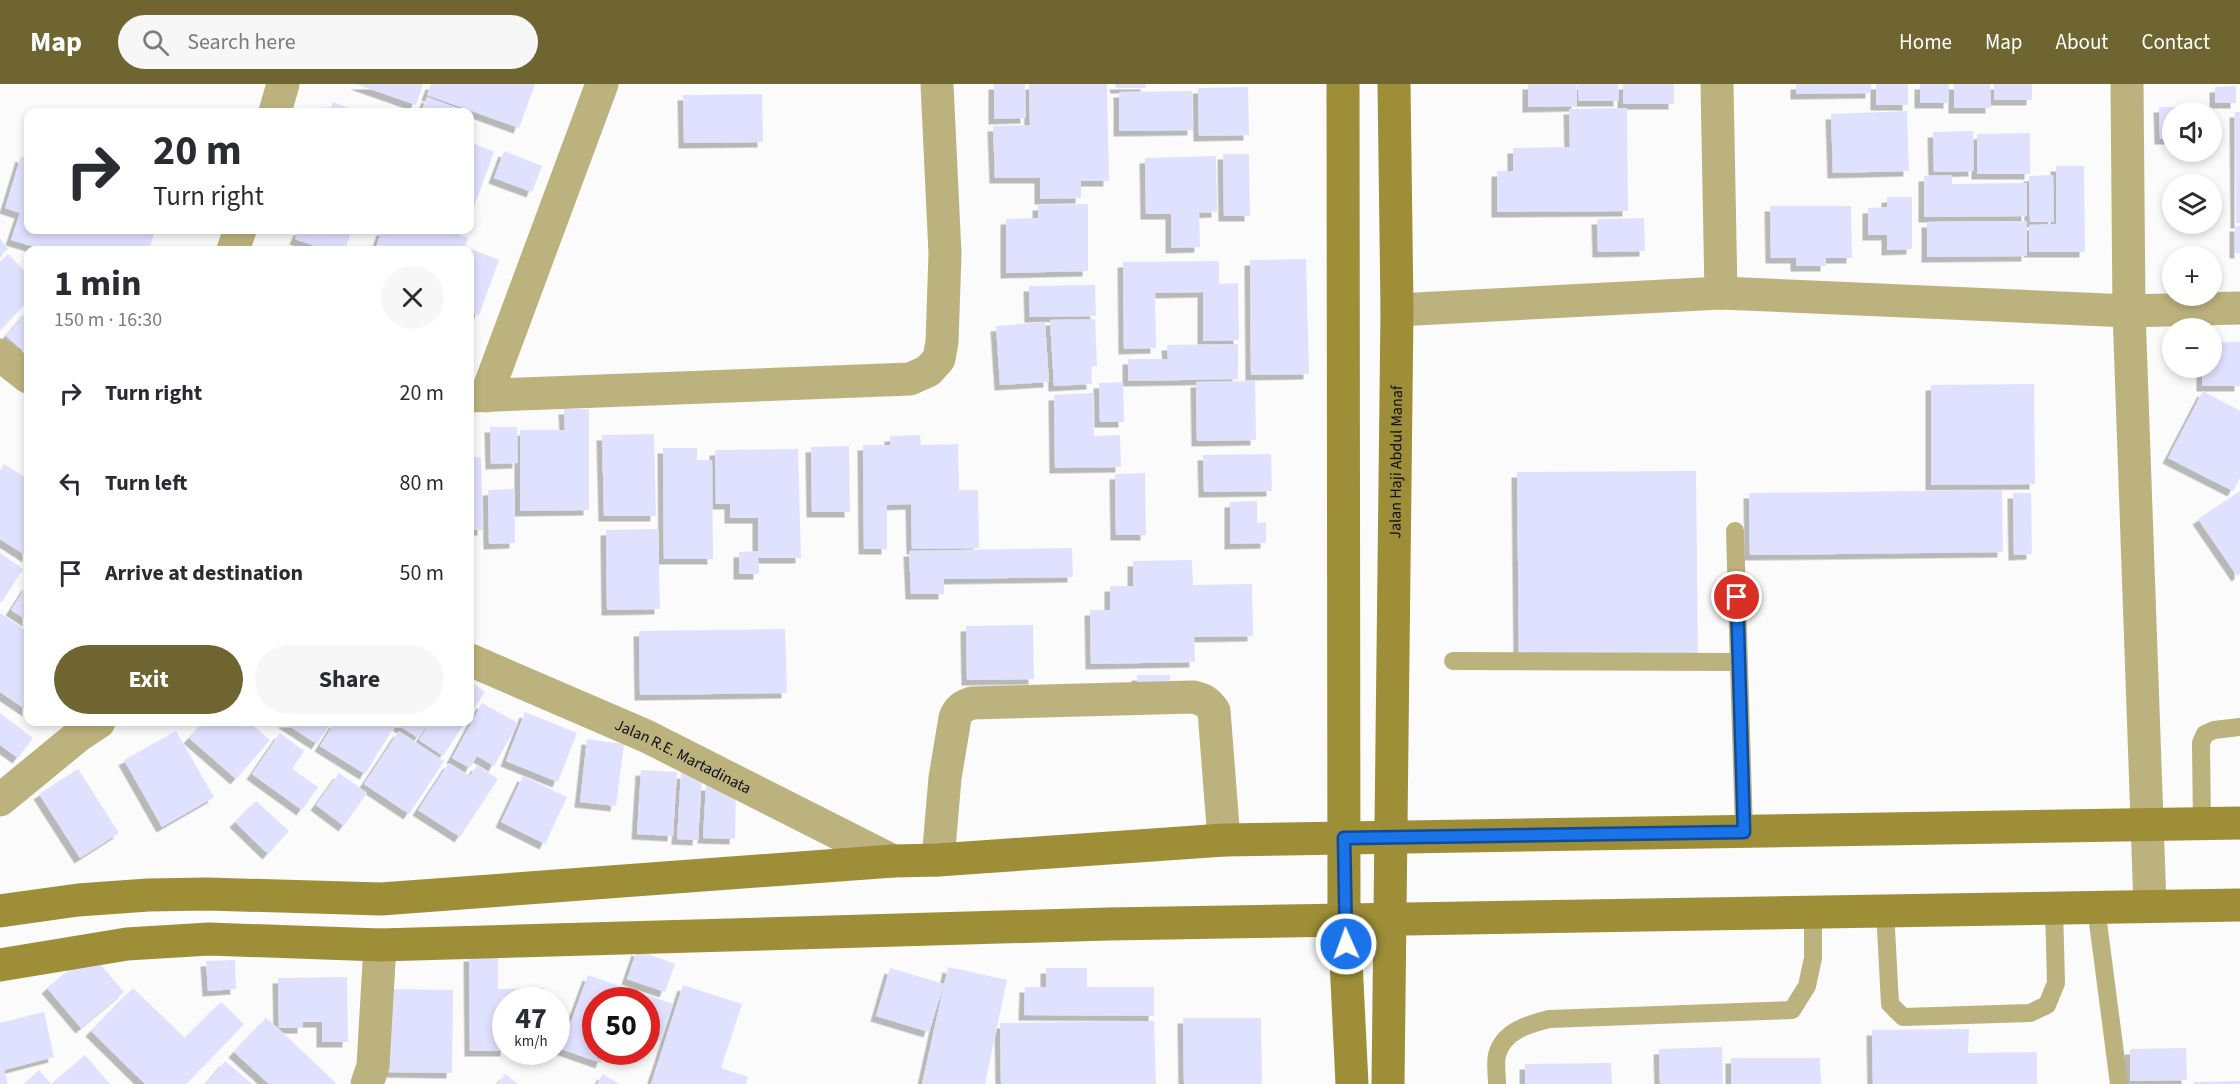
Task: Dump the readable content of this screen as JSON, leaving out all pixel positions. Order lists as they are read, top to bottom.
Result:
{
  "streets": {
    "main road": ["Jalan Haji Abdul Manaf"],
    "street": ["Jalan R.E. Martadinata"]
  },
  "page": {
    "header": "Map",
    "search": "Search here",
    "nav": [
      "Home",
      "Map",
      "About",
      "Contact"
    ],
    "map_buttons": ["+", "−"],
    "turn": ["20 m", "Turn right"],
    "heading": ["1 min", "150 m · 16:30"],
    "list": [
      {
        "name": "Turn right",
        "value": "20 m"
      },
      {
        "name": "Turn left",
        "value": "80 m"
      },
      {
        "name": "Arrive at destination",
        "value": "50 m"
      }
    ],
    "buttons": ["Exit", "Share"],
    "speed": "47 km/h",
    "limit": "50"
  }
}
